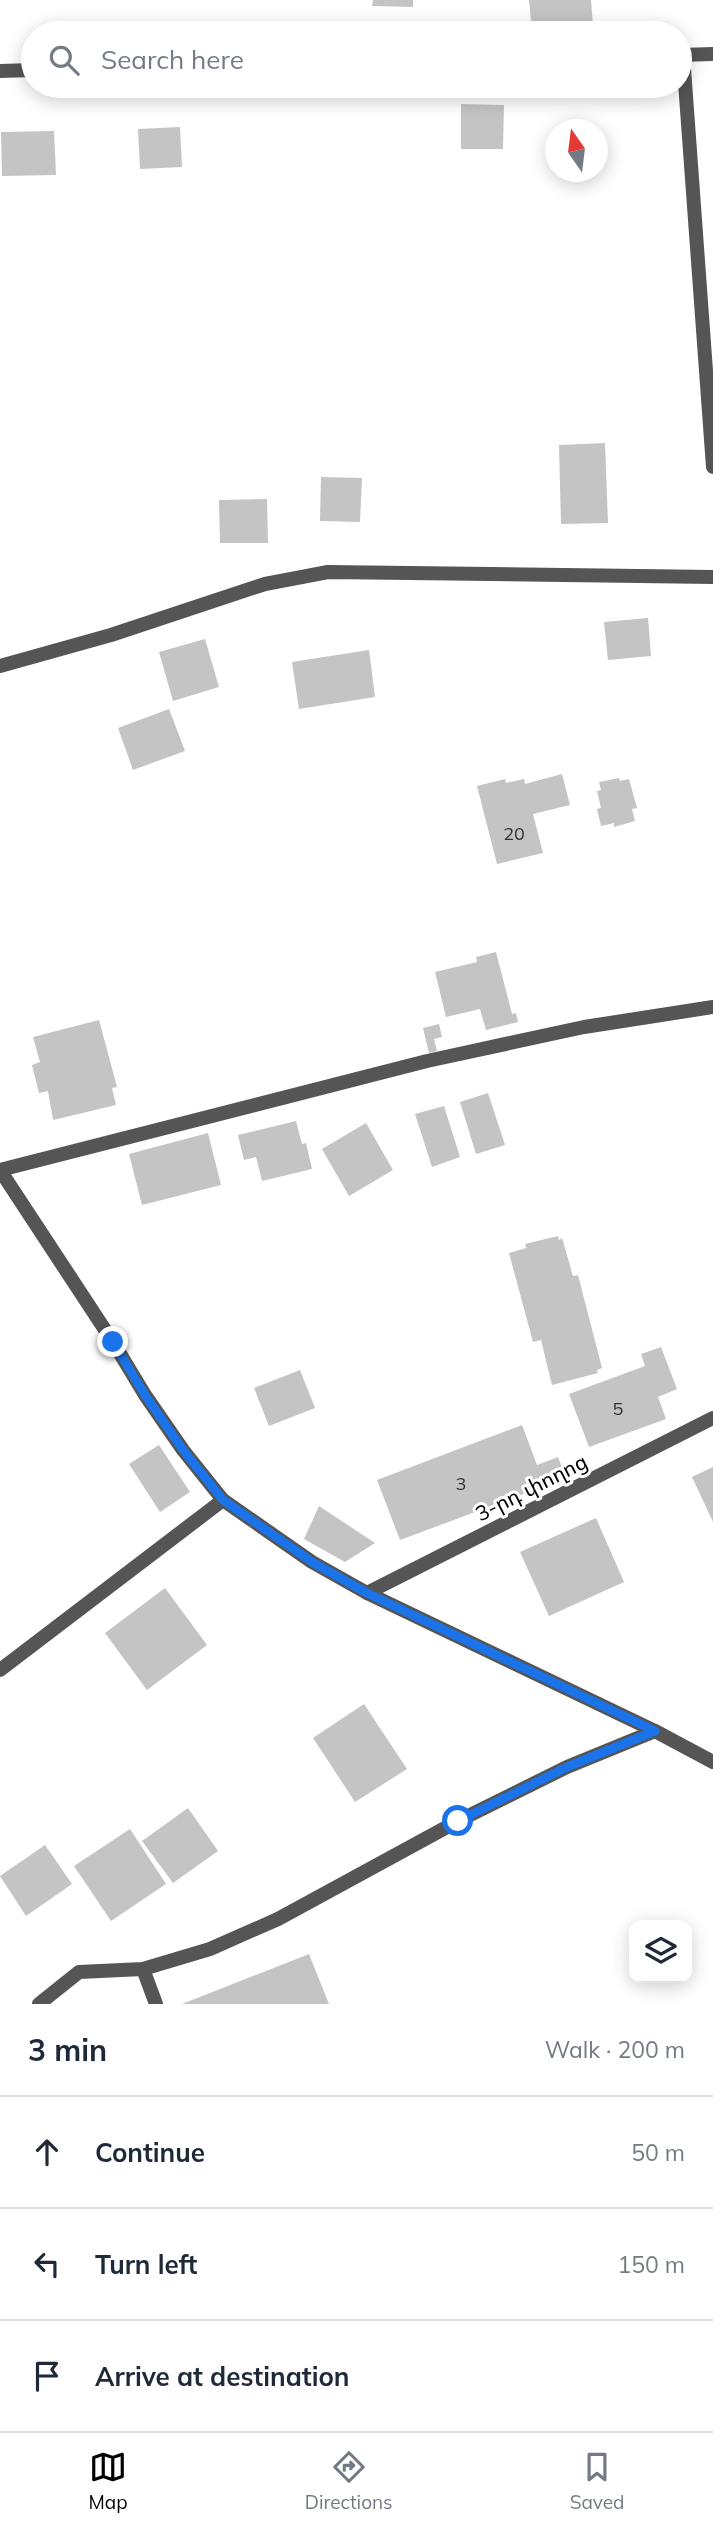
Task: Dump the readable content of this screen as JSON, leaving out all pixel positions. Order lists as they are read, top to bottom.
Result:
{
  "streets": {
    "street": ["3-րդ փողոց"]
  },
  "house_numbers": ["20", "5", "3"],
  "north": "top",
  "page": {
    "search": "Search here",
    "heading": ["3 min", "Walk · 200 m"],
    "list": [
      ["Continue", "50 m"],
      ["Turn left", "150 m"],
      "Arrive at destination"
    ],
    "nav": ["Map", "Directions", "Saved"]
  }
}
